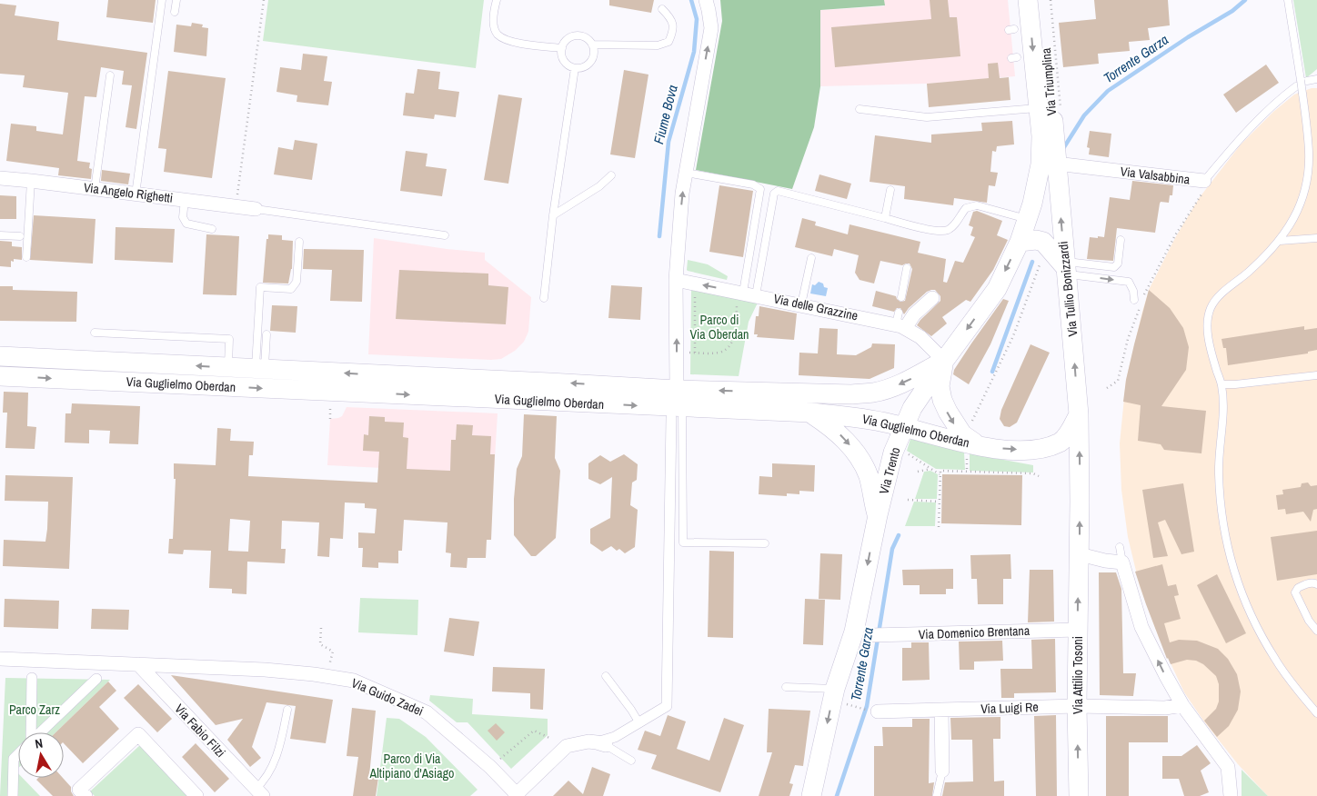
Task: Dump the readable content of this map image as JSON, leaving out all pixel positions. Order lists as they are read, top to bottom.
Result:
{
  "streets": {
    "main road": [
      "Via Triumplina",
      "Via Tullio Bonizzardi",
      "Via Guglielmo Oberdan",
      "Via Trento",
      "Via Attilio Tosoni"
    ],
    "street": [
      "Via Valsabbina",
      "Via Angelo Righetti",
      "Via delle Grazzine",
      "Via Domenico Brentana",
      "Via Guido Zadei",
      "Via Luigi Re",
      "Via Fabio Filzi"
    ]
  },
  "crossings": [
    ["Via Triumplina", "Via Valsabbina"],
    ["Via Triumplina", "Via Tullio Bonizzardi"],
    ["Via Triumplina", "Via Trento"],
    ["Via Valsabbina", "Via Tullio Bonizzardi"],
    ["Via Tullio Bonizzardi", "Via Guglielmo Oberdan"],
    ["Via Tullio Bonizzardi", "Via Attilio Tosoni"],
    ["Via delle Grazzine", "Via Guglielmo Oberdan"],
    ["Via delle Grazzine", "Via Trento"],
    ["Via Guglielmo Oberdan", "Via Trento"],
    ["Via Domenico Brentana", "Via Attilio Tosoni"],
    ["Via Attilio Tosoni", "Via Luigi Re"],
    ["Via Guido Zadei", "Via Fabio Filzi"]
  ],
  "one_way": ["Via Tullio Bonizzardi", "Via Trento", "Via Attilio Tosoni"],
  "water": ["Torrente Garza", "Fiume Bova"],
  "parks": ["Parco di Via Oberdan", "Parco Zarz", "Parco di Via Altipiano d'Asiago"],
  "north": "top"
}
